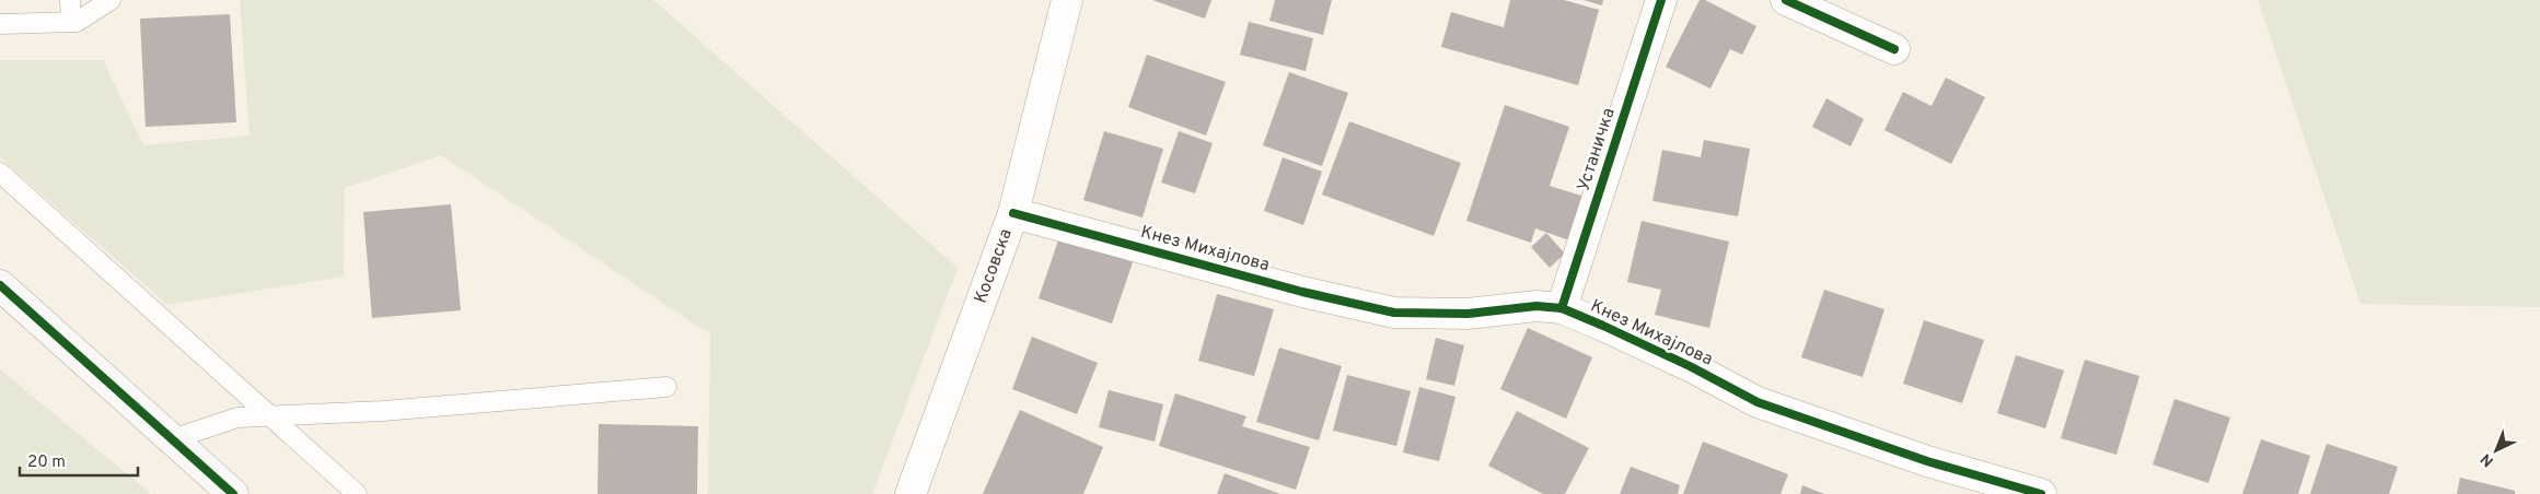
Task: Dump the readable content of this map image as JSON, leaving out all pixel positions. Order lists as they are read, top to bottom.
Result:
{
  "streets": {
    "street": ["Устаничка", "Кнез Михајлова", "Косовска"]
  },
  "crossings": [
    ["Устаничка", "Кнез Михајлова"],
    ["Кнез Михајлова", "Косовска"]
  ],
  "scale_bar": "20 m",
  "north": "bottom left"
}
